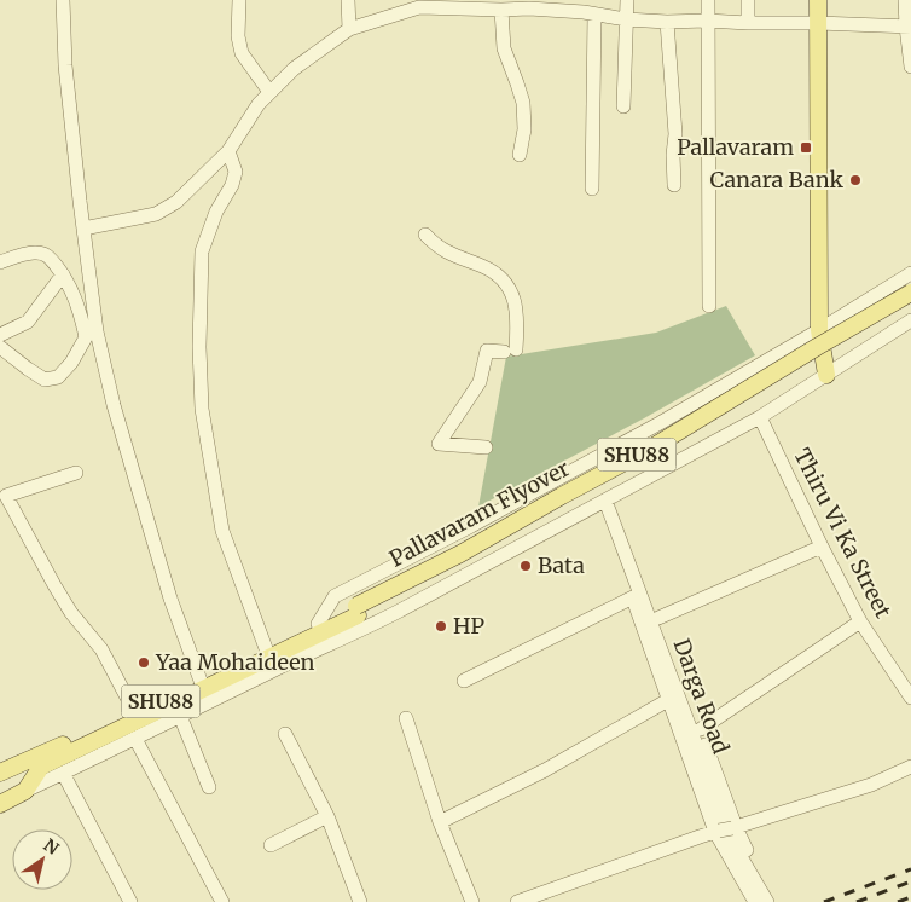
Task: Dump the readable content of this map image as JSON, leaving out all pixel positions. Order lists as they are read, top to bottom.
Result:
{
  "streets": {
    "main road": ["SHU88", "Pallavaram Flyover"],
    "street": ["Thiru Vi Ka Street", "Darga Road"]
  },
  "crossings": [
    ["SHU88", "Pallavaram Flyover"]
  ],
  "places": {
    "transit": ["Pallavaram"],
    "other": [
      "Canara Bank",
      "Bata",
      "HP",
      "Yaa Mohaideen"
    ]
  },
  "north": "top right"
}
